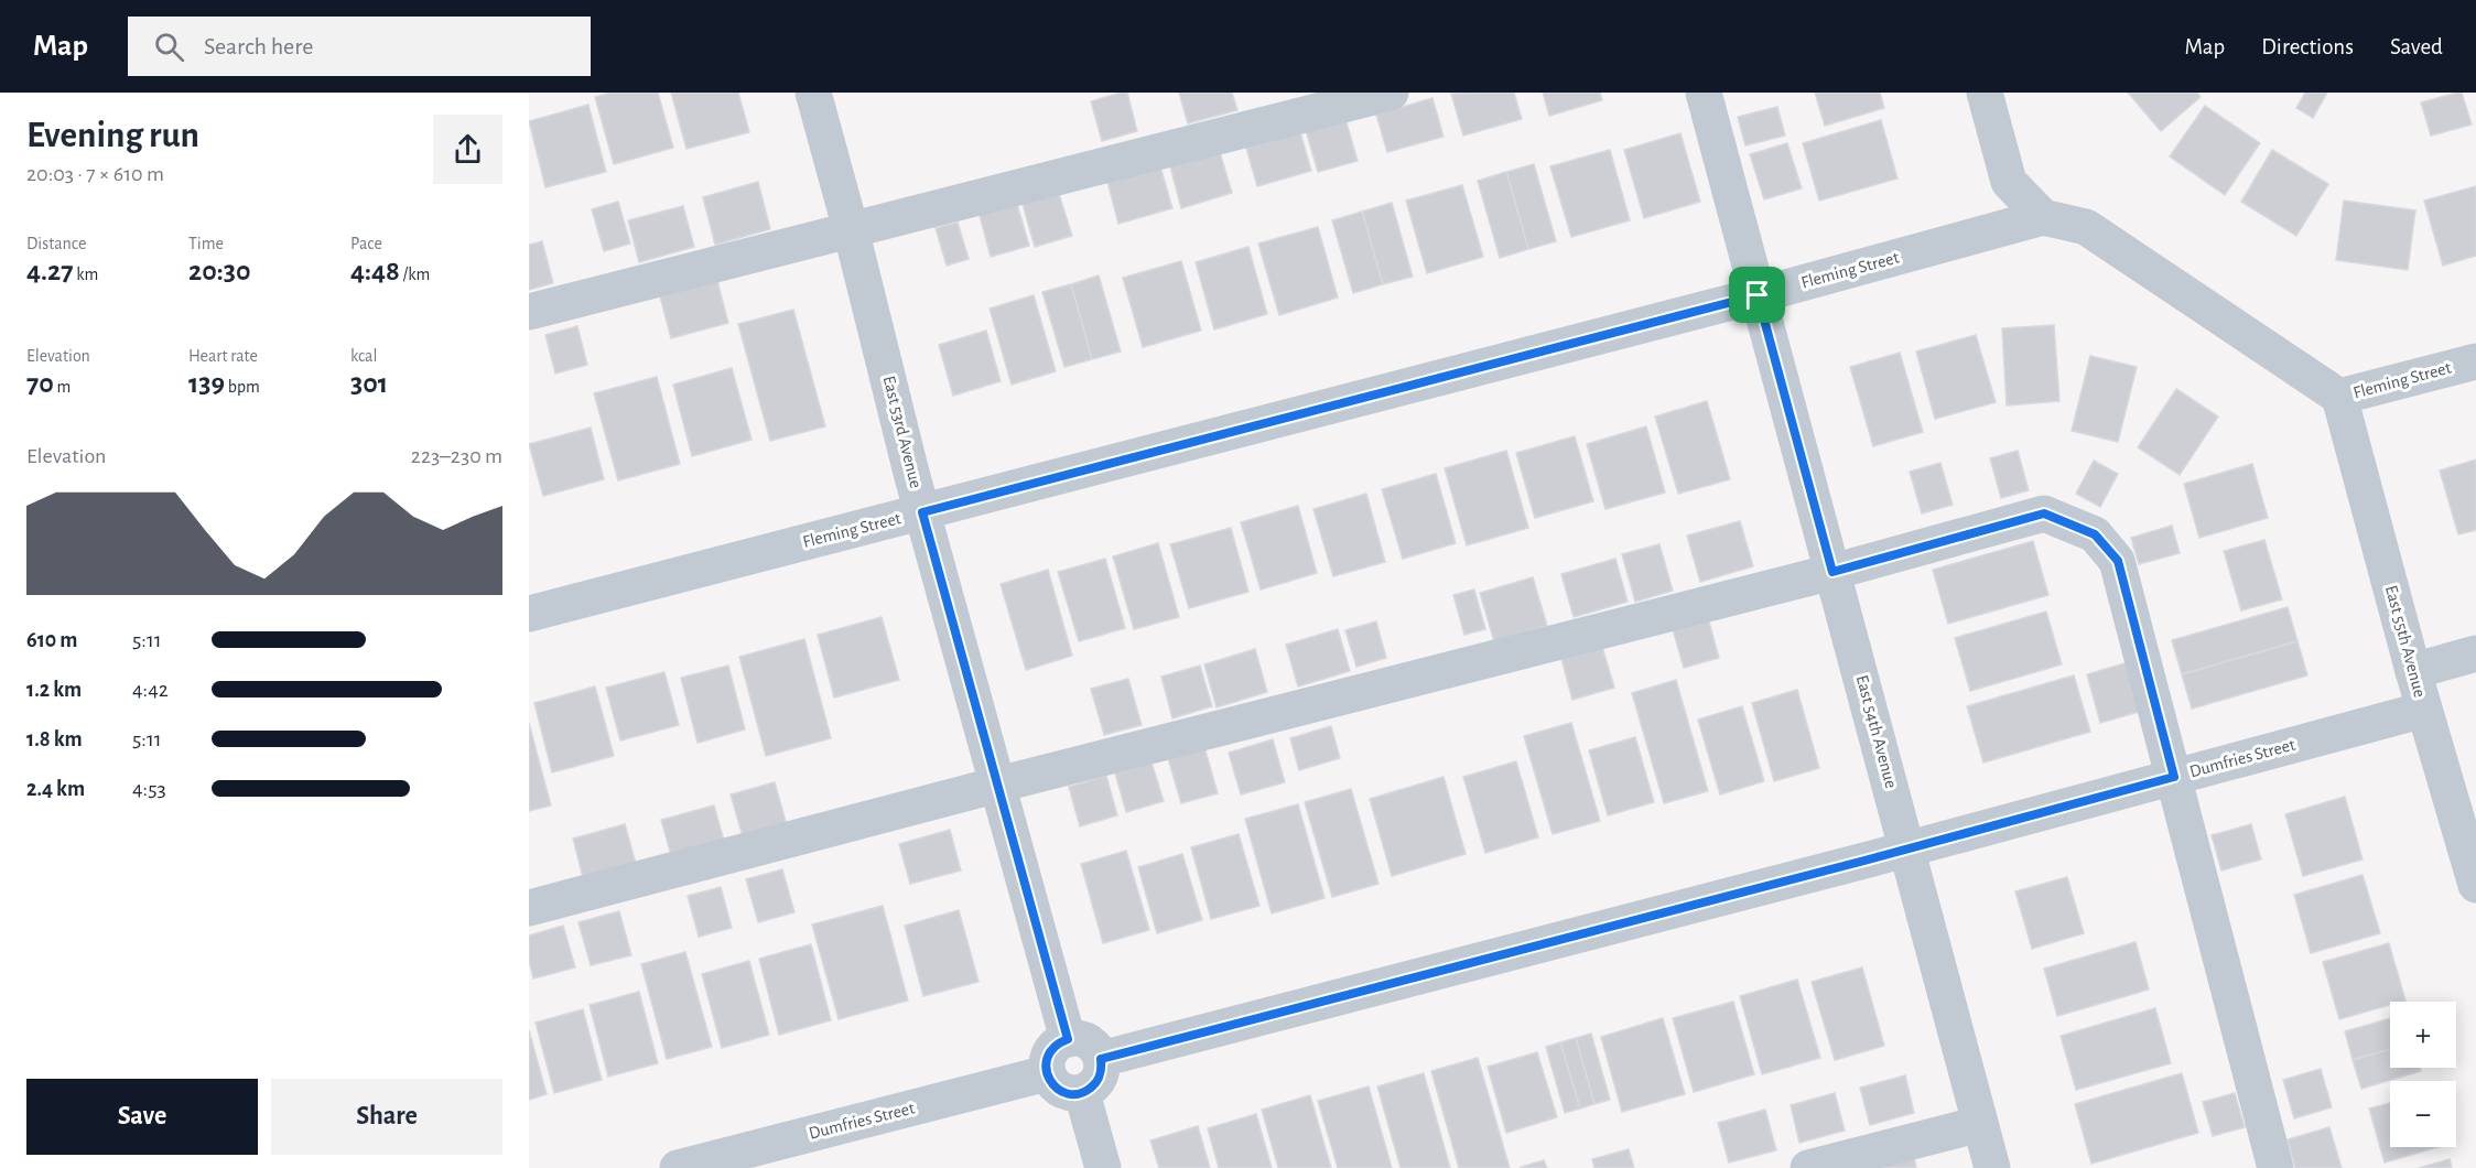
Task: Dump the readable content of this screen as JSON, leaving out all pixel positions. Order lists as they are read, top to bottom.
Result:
{
  "streets": {
    "street": [
      "Fleming Street",
      "East 53rd Avenue",
      "East 55th Avenue",
      "East 54th Avenue",
      "Dumfries Street"
    ]
  },
  "crossings": [
    ["Fleming Street", "East 53rd Avenue"],
    ["Fleming Street", "East 55th Avenue"],
    ["Fleming Street", "East 54th Avenue"],
    ["East 53rd Avenue", "Dumfries Street"],
    ["East 55th Avenue", "Dumfries Street"],
    ["East 54th Avenue", "Dumfries Street"]
  ],
  "page": {
    "header": "Map",
    "search": "Search here",
    "nav": ["Map", "Directions", "Saved"],
    "heading": ["Evening run", "20:03 · 7 × 610 m"],
    "stats": [
      ["Distance", "4.27 km"],
      ["Time", "20:30"],
      ["Pace", "4:48 /km"],
      ["Elevation", "70 m"],
      ["Heart rate", "139 bpm"],
      ["kcal", "301"]
    ],
    "chart": ["Elevation", "223–230 m"],
    "list": [
      {
        "name": "610 m",
        "note": "5:11"
      },
      {
        "name": "1.2 km",
        "note": "4:42"
      },
      {
        "name": "1.8 km",
        "note": "5:11"
      },
      {
        "name": "2.4 km",
        "note": "4:53"
      }
    ],
    "map_buttons": ["+", "−"],
    "buttons": ["Save", "Share"]
  }
}
